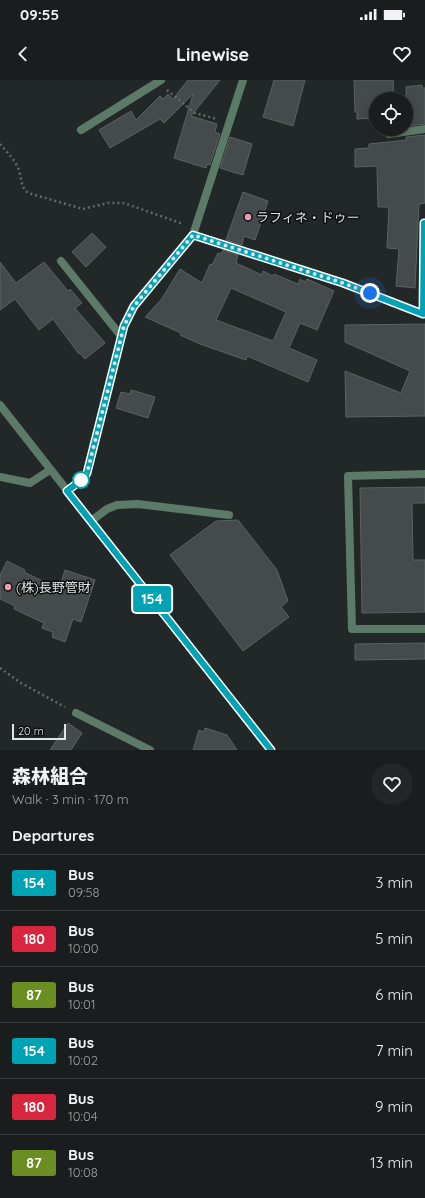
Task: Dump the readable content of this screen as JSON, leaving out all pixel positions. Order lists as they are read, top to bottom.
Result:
{
  "places": ["ラフィネ・ドゥー", "(株)長野管財"],
  "lines": ["bus line 154"],
  "scale_bar": "20 m",
  "page": {
    "status": "09:55",
    "header": "Linewise",
    "on_map": "154",
    "scale": "20 m",
    "heading": [
      ["森林組合", "Walk · 3 min · 170 m"],
      "Departures"
    ],
    "list": [
      {
        "mark": "154",
        "name": "Bus",
        "note": "09:58",
        "value": "3 min"
      },
      {
        "mark": "180",
        "name": "Bus",
        "note": "10:00",
        "value": "5 min"
      },
      {
        "mark": "87",
        "name": "Bus",
        "note": "10:01",
        "value": "6 min"
      },
      {
        "mark": "154",
        "name": "Bus",
        "note": "10:02",
        "value": "7 min"
      },
      {
        "mark": "180",
        "name": "Bus",
        "note": "10:04",
        "value": "9 min"
      },
      {
        "mark": "87",
        "name": "Bus",
        "note": "10:08",
        "value": "13 min"
      }
    ]
  }
}
